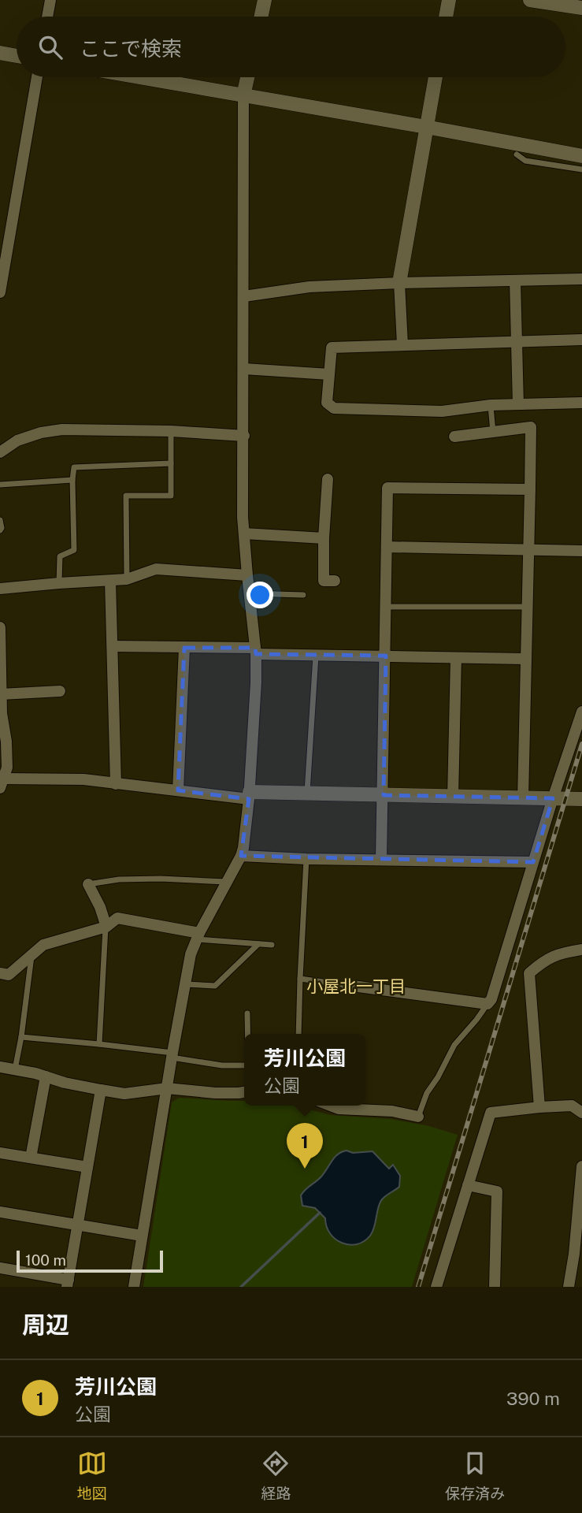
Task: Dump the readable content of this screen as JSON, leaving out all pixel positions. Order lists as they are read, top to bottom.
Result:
{
  "districts": ["小屋北一丁目"],
  "scale_bar": "100 m",
  "page": {
    "search": "ここで検索",
    "popup": ["芳川公園", "公園"],
    "pins": "1",
    "scale": "100 m",
    "heading": "周辺",
    "list": [
      {
        "mark": "1",
        "name": "芳川公園",
        "note": "公園",
        "value": "390 m"
      }
    ],
    "nav": ["地図", "経路", "保存済み"]
  }
}
